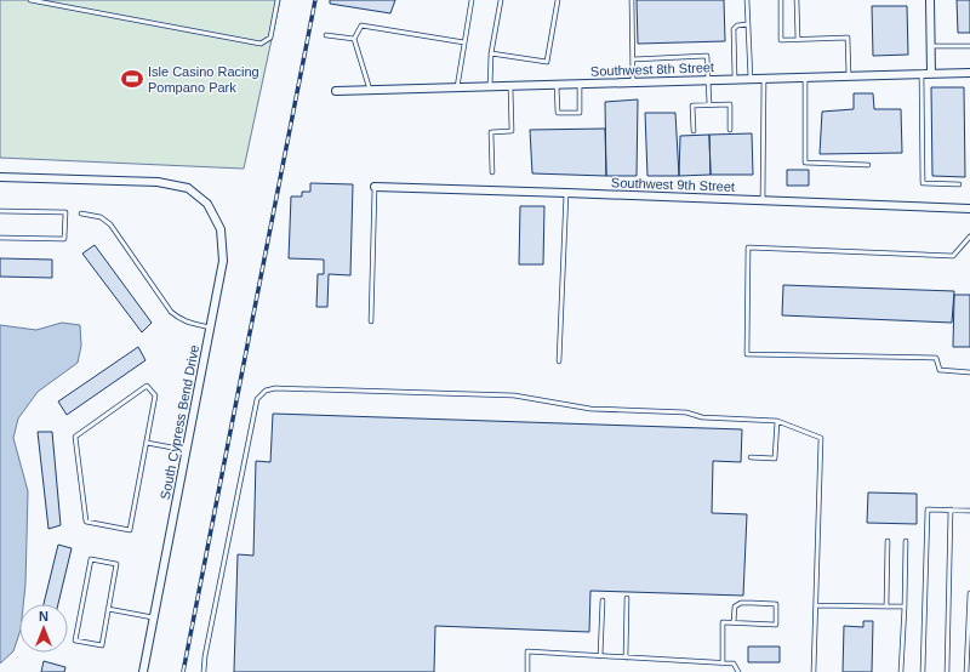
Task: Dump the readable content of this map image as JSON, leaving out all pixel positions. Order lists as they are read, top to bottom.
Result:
{
  "streets": {
    "street": ["Southwest 8th Street", "Southwest 9th Street", "South Cypress Bend Drive"]
  },
  "places": {
    "sports": ["Isle Casino Racing Pompano Park"]
  },
  "north": "top"
}
